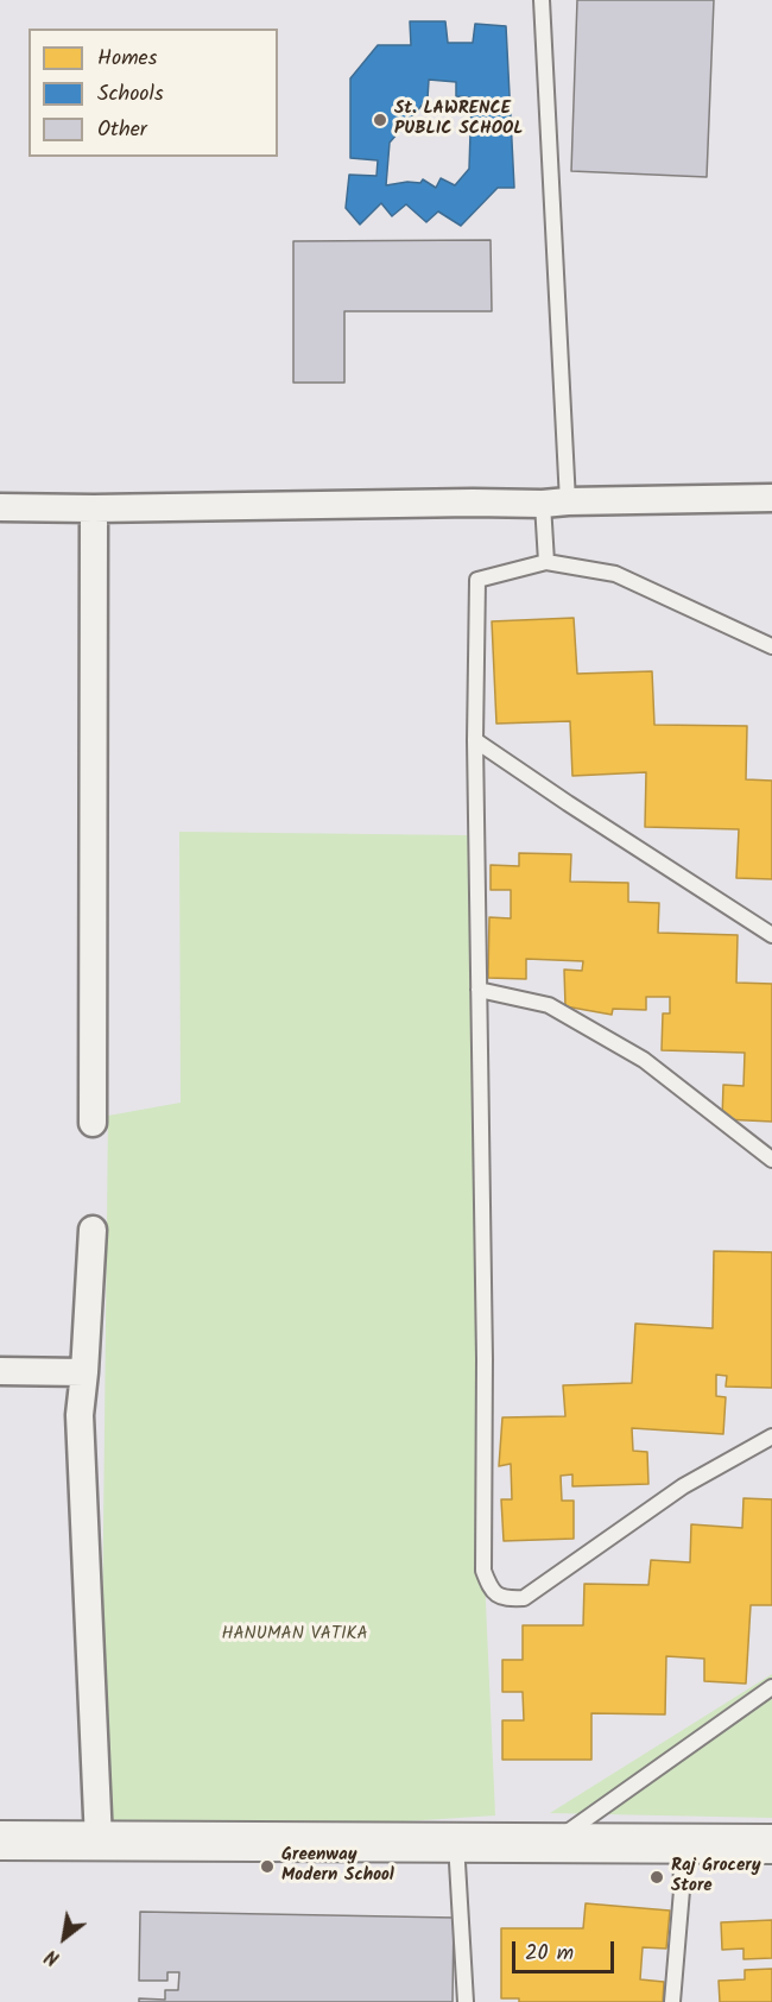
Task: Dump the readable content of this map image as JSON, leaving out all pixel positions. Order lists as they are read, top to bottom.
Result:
{
  "parks": ["HANUMAN VATIKA"],
  "places": ["St. LAWRENCE PUBLIC SCHOOL", "Greenway Modern School", "Raj Grocery Store"],
  "legend": ["Homes", "Schools", "Other"],
  "scale_bar": "20 m",
  "north": "bottom left"
}
